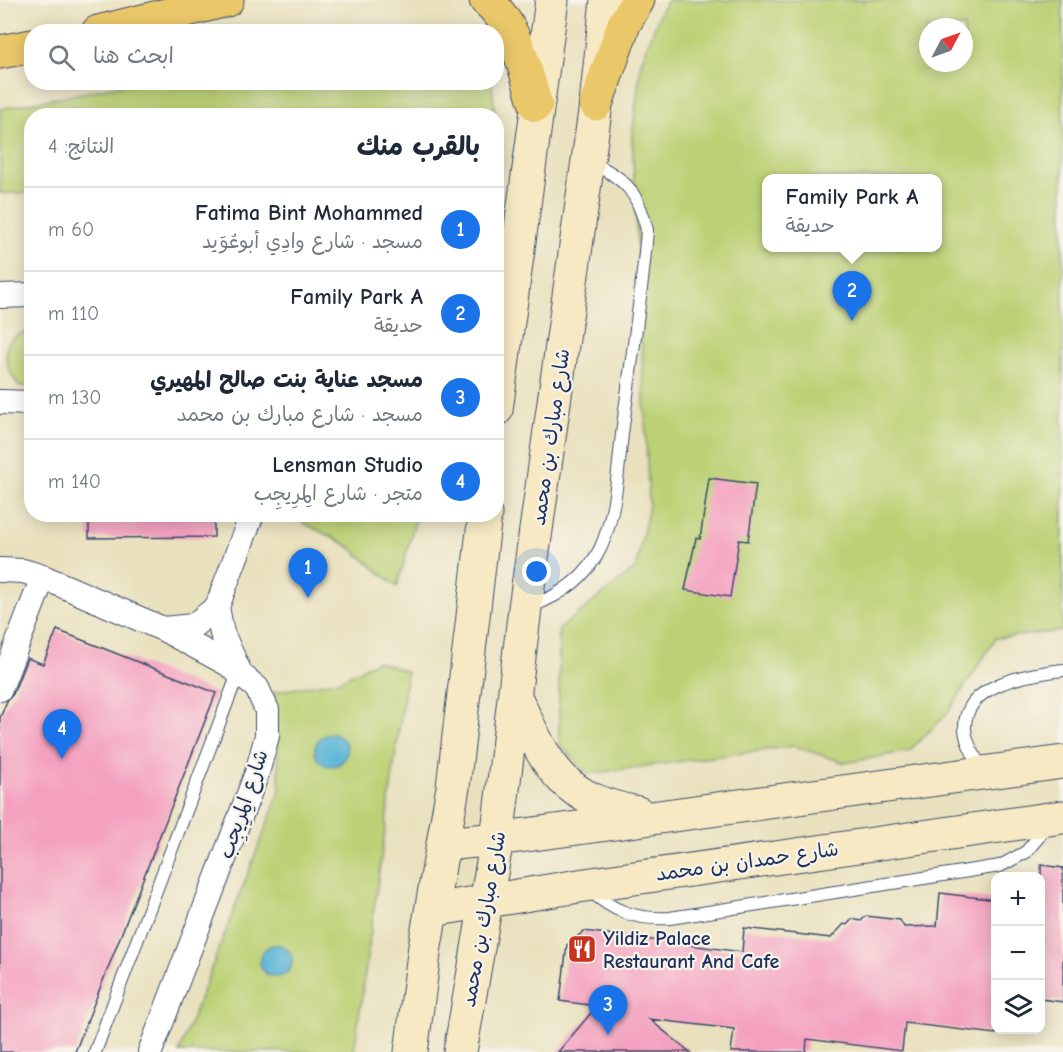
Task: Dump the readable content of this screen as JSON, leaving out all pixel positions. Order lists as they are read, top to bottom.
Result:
{
  "streets": {
    "main road": ["شارع مبارك بن محمد", "شارع حمدان بن محمد"],
    "street": ["شارع المِرِيجِب"]
  },
  "crossings": [
    ["شارع مبارك بن محمد", "شارع حمدان بن محمد"]
  ],
  "places": {
    "restaurant": ["Yildiz Palace Restaurant And Cafe"]
  },
  "north": "top right",
  "page": {
    "search": "ابحث هنا",
    "heading": ["بالقرب منك", "النتائج: 4"],
    "popup": ["Family Park A", "حديقة"],
    "list": [
      {
        "mark": "1",
        "name": "Fatima Bint Mohammed",
        "note": "مسجد · شارع وادِي أبوعُوَيد",
        "value": "60 m"
      },
      {
        "mark": "2",
        "name": "Family Park A",
        "note": "حديقة",
        "value": "110 m"
      },
      {
        "mark": "3",
        "name": "مسجد عناية بنت صالح المهيري",
        "note": "مسجد · شارع مبارك بن محمد",
        "value": "130 m"
      },
      {
        "mark": "4",
        "name": "Lensman Studio",
        "note": "متجر · شارع المِرِيجِب",
        "value": "140 m"
      }
    ],
    "pins": [
      "2",
      "1",
      "4",
      "3"
    ],
    "map_buttons": ["+", "−"]
  }
}
